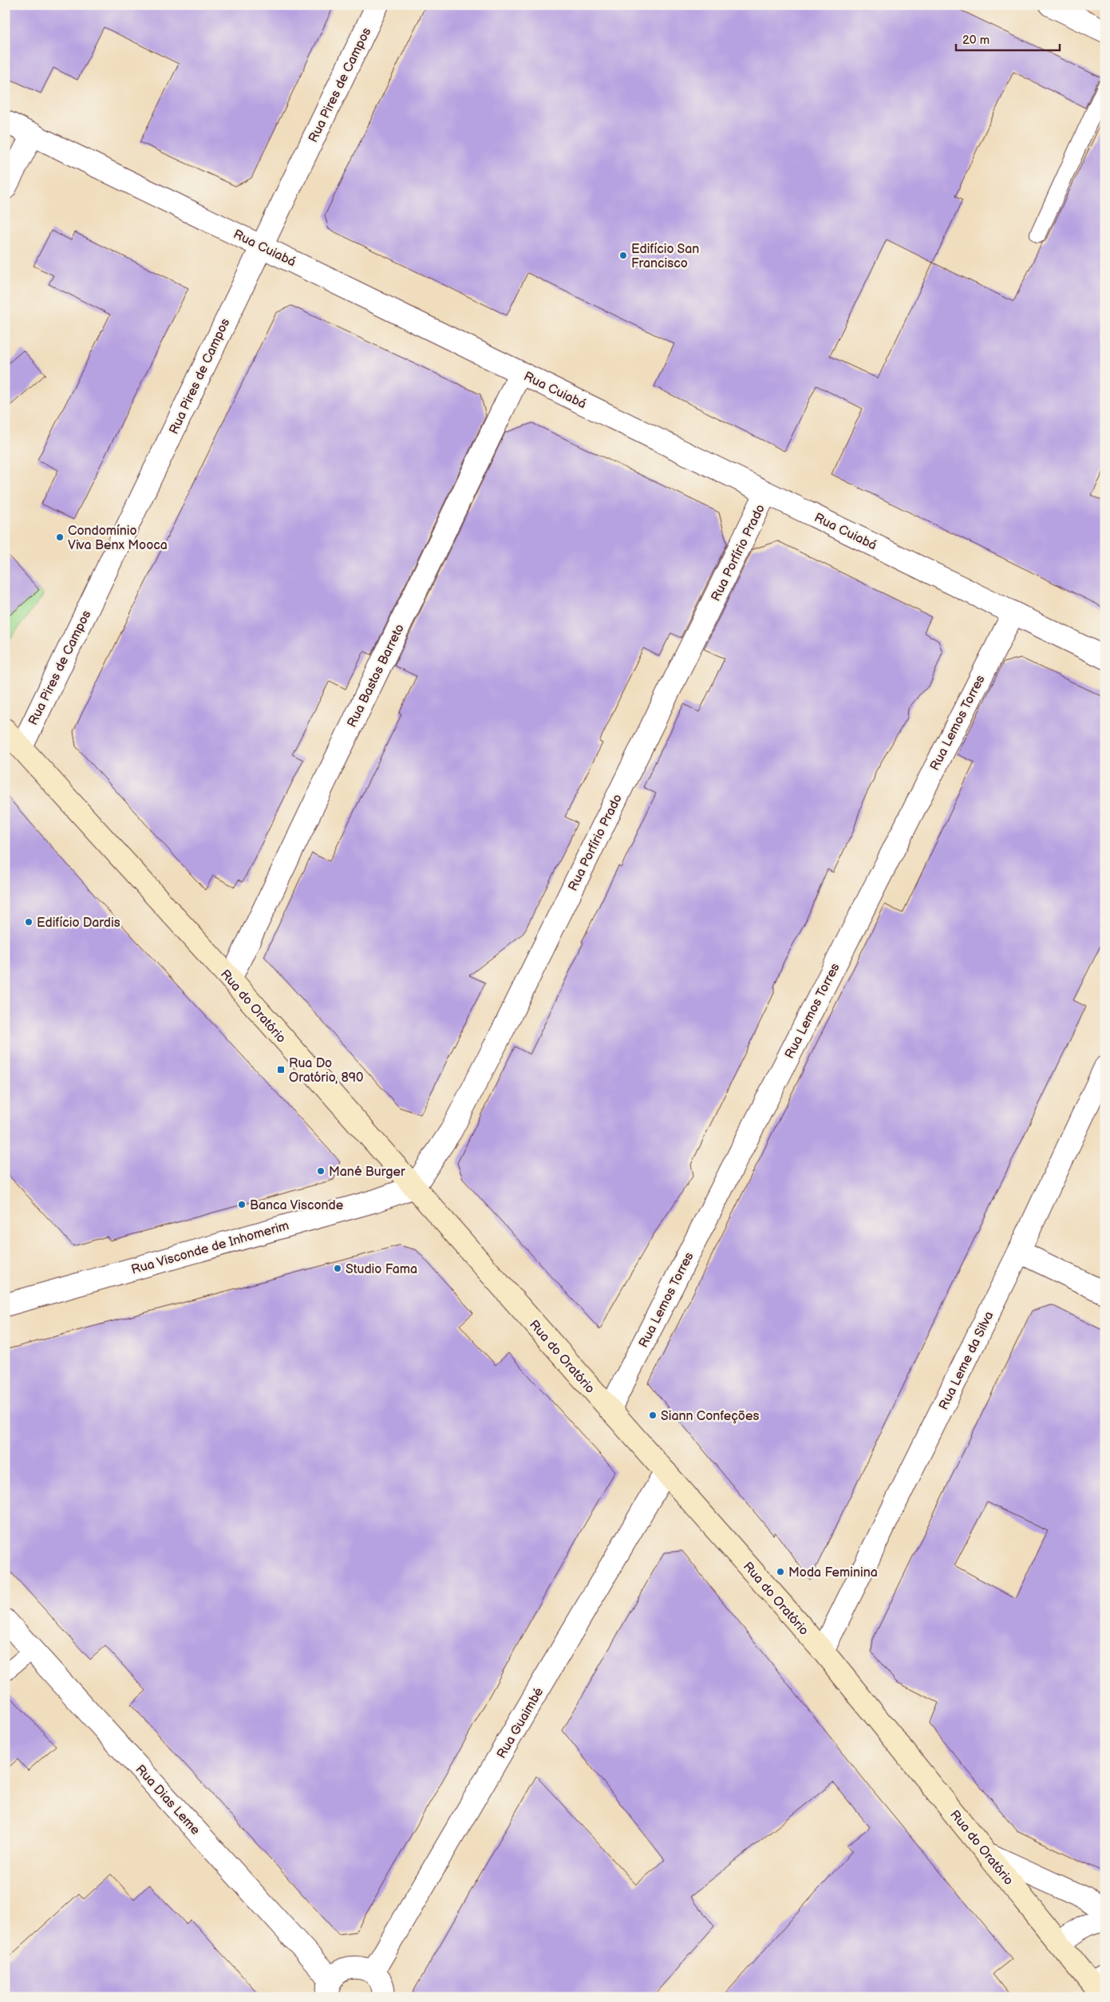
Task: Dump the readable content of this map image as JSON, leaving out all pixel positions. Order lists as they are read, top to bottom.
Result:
{
  "streets": {
    "street": [
      "Rua Pires de Campos",
      "Rua Cuiabá",
      "Rua Porfírio Prado",
      "Rua Bastos Barreto",
      "Rua Lemos Torres",
      "Rua do Oratório",
      "Rua Visconde de Inhomerim",
      "Rua Leme da Silva",
      "Rua Guaimbé",
      "Rua Dias Leme"
    ]
  },
  "crossings": [
    ["Rua Pires de Campos", "Rua Cuiabá"],
    ["Rua Pires de Campos", "Rua do Oratório"],
    ["Rua Cuiabá", "Rua Porfírio Prado"],
    ["Rua Cuiabá", "Rua Bastos Barreto"],
    ["Rua Cuiabá", "Rua Lemos Torres"],
    ["Rua Porfírio Prado", "Rua do Oratório"],
    ["Rua Porfírio Prado", "Rua Visconde de Inhomerim"],
    ["Rua Bastos Barreto", "Rua do Oratório"],
    ["Rua Lemos Torres", "Rua do Oratório"],
    ["Rua do Oratório", "Rua Visconde de Inhomerim"],
    ["Rua do Oratório", "Rua Leme da Silva"],
    ["Rua do Oratório", "Rua Guaimbé"]
  ],
  "places": {
    "other": [
      "Edifício San Francisco",
      "Condomínio Viva Benx Mooca",
      "Edifício Dardis",
      "Mané Burger",
      "Banca Visconde",
      "Studio Fama",
      "Siann Confeções",
      "Moda Feminina"
    ],
    "transit": ["Rua Do Oratório, 890"]
  },
  "scale_bar": "20 m"
}
